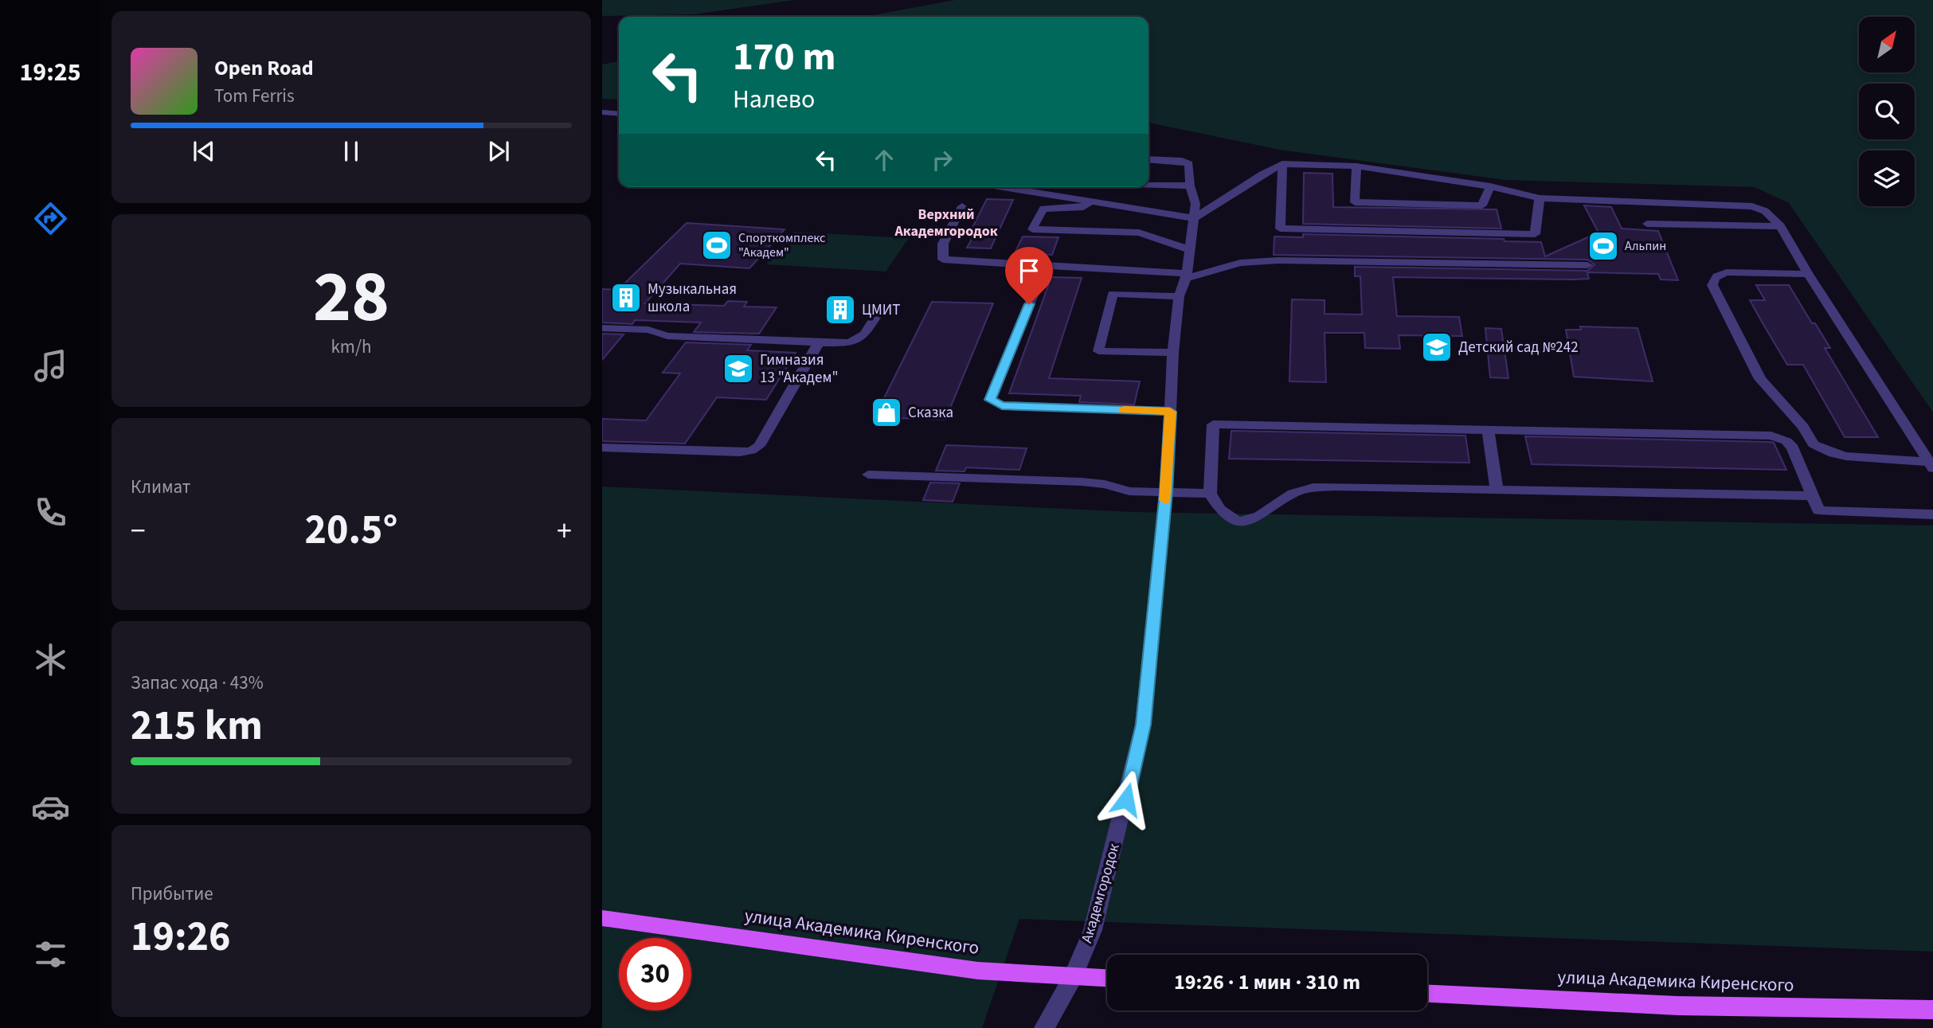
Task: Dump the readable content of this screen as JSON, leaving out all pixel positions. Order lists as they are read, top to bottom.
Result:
{
  "streets": {
    "main road": ["улица Академика Киренского"],
    "street": ["Академгородок"]
  },
  "crossings": [
    ["Академгородок", "улица Академика Киренского"]
  ],
  "districts": ["Верхний Академгородок"],
  "places": {
    "sports": ["Спорткомплекс \"Академ\"", "Альпин"],
    "building": ["Музыкальная школа", "ЦМИТ"],
    "school or university": ["Детский сад №242", "Гимназия 13 \"Академ\""],
    "shop": ["Сказка"]
  },
  "north": "top right",
  "page": {
    "tabs": "19:25",
    "turn": ["170 m", "Налево"],
    "song": ["Open Road", "Tom Ferris"],
    "tile": [
      ["28", "km/h"],
      "Климат",
      ["Запас хода · 43%", "215 km"],
      ["Прибытие", "19:26"]
    ],
    "heat": ["−", "20.5°", "+"],
    "limit": "30",
    "trip": "19:26 · 1 мин · 310 m"
  }
}
